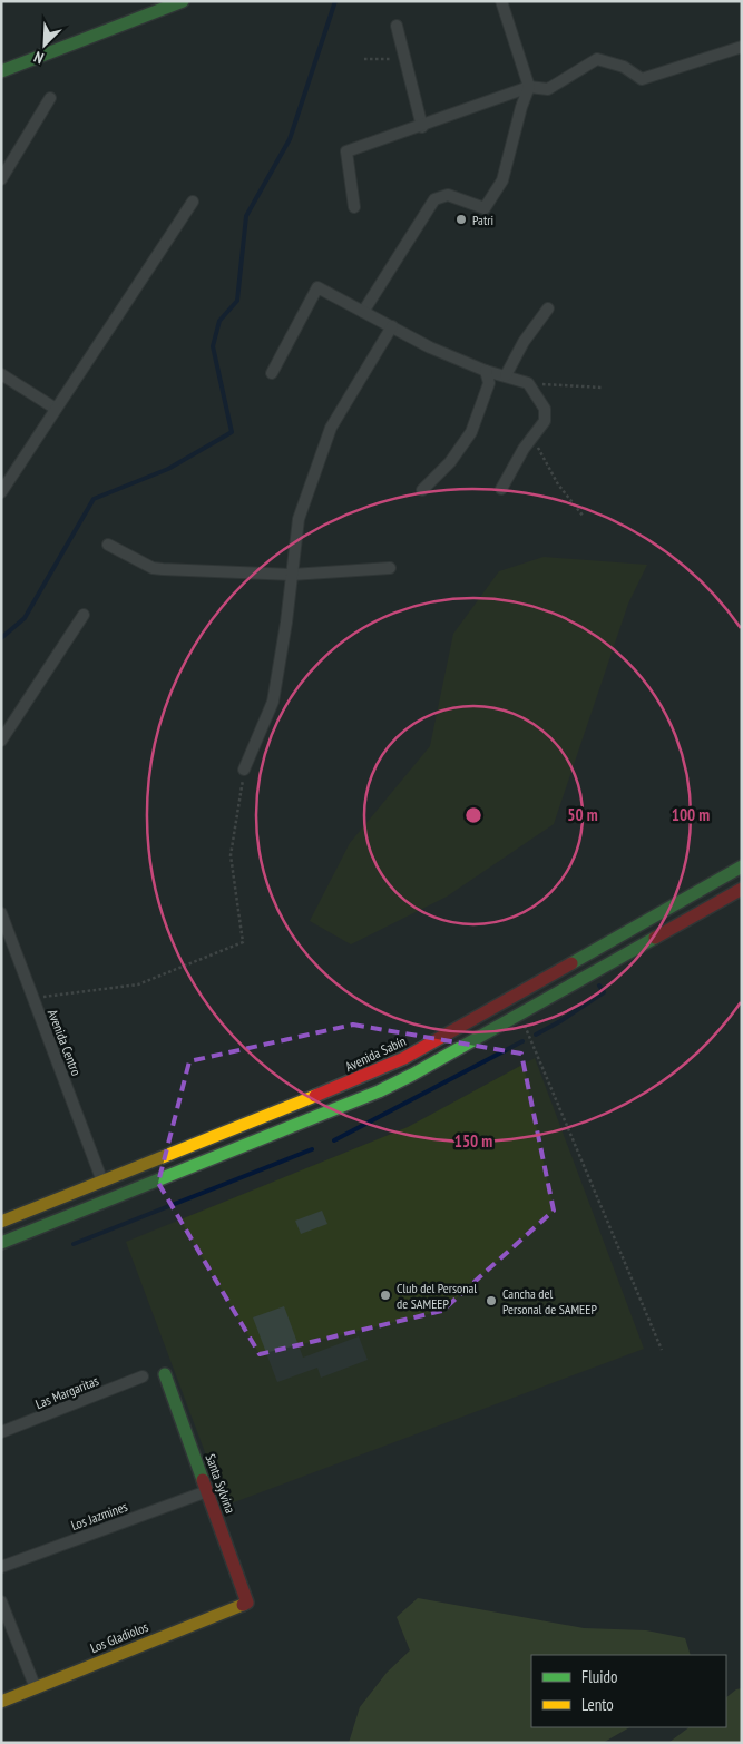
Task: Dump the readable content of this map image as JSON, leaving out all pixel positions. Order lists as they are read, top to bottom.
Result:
{
  "streets": {
    "main road": ["Avenida Sabín", "Santa Sylvina", "Los Gladiolos"],
    "street": ["Avenida Centro", "Las Margaritas", "Los Jazmines"]
  },
  "crossings": [
    ["Avenida Centro", "Avenida Sabín"],
    ["Santa Sylvina", "Los Jazmines"],
    ["Santa Sylvina", "Los Gladiolos"]
  ],
  "places": ["Patri", "Club del Personal de SAMEEP", "Cancha del Personal de SAMEEP"],
  "legend": ["Fluido", "Lento"],
  "north": "bottom left",
  "rings": ["50 m", "100 m", "150 m"]
}
